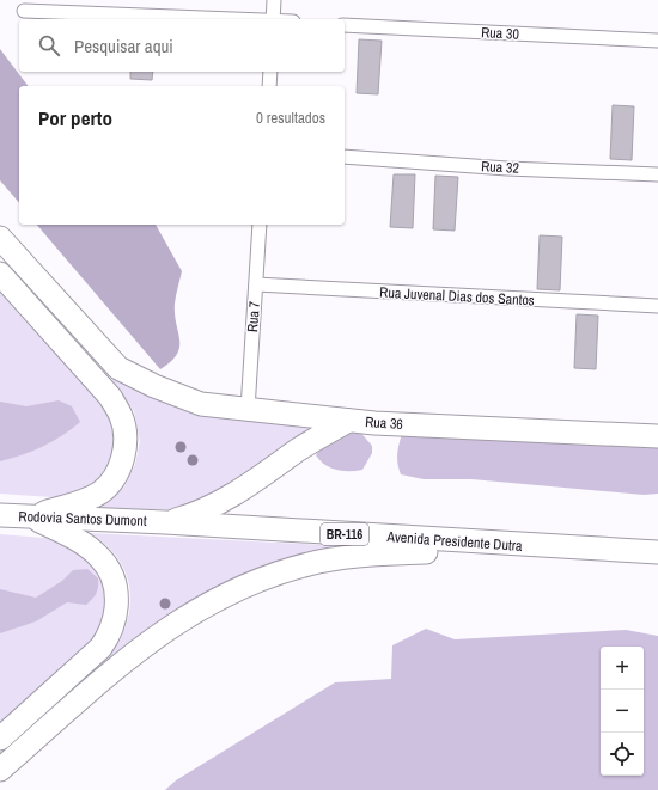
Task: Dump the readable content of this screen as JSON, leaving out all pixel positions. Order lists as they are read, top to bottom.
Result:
{
  "streets": {
    "highway": [
      "Rua 36",
      "Rodovia Santos Dumont",
      "BR-116",
      "Avenida Presidente Dutra"
    ],
    "street": [
      "Rua 30",
      "Rua 32",
      "Rua Juvenal Dias dos Santos",
      "Rua 7"
    ]
  },
  "crossings": [
    ["Rua Juvenal Dias dos Santos", "Rua 7"],
    ["Rua 7", "Rua 36"],
    ["Rodovia Santos Dumont", "Avenida Presidente Dutra"]
  ],
  "page": {
    "search": "Pesquisar aqui",
    "heading": ["Por perto", "0 resultados"],
    "map_buttons": ["+", "−"]
  }
}
